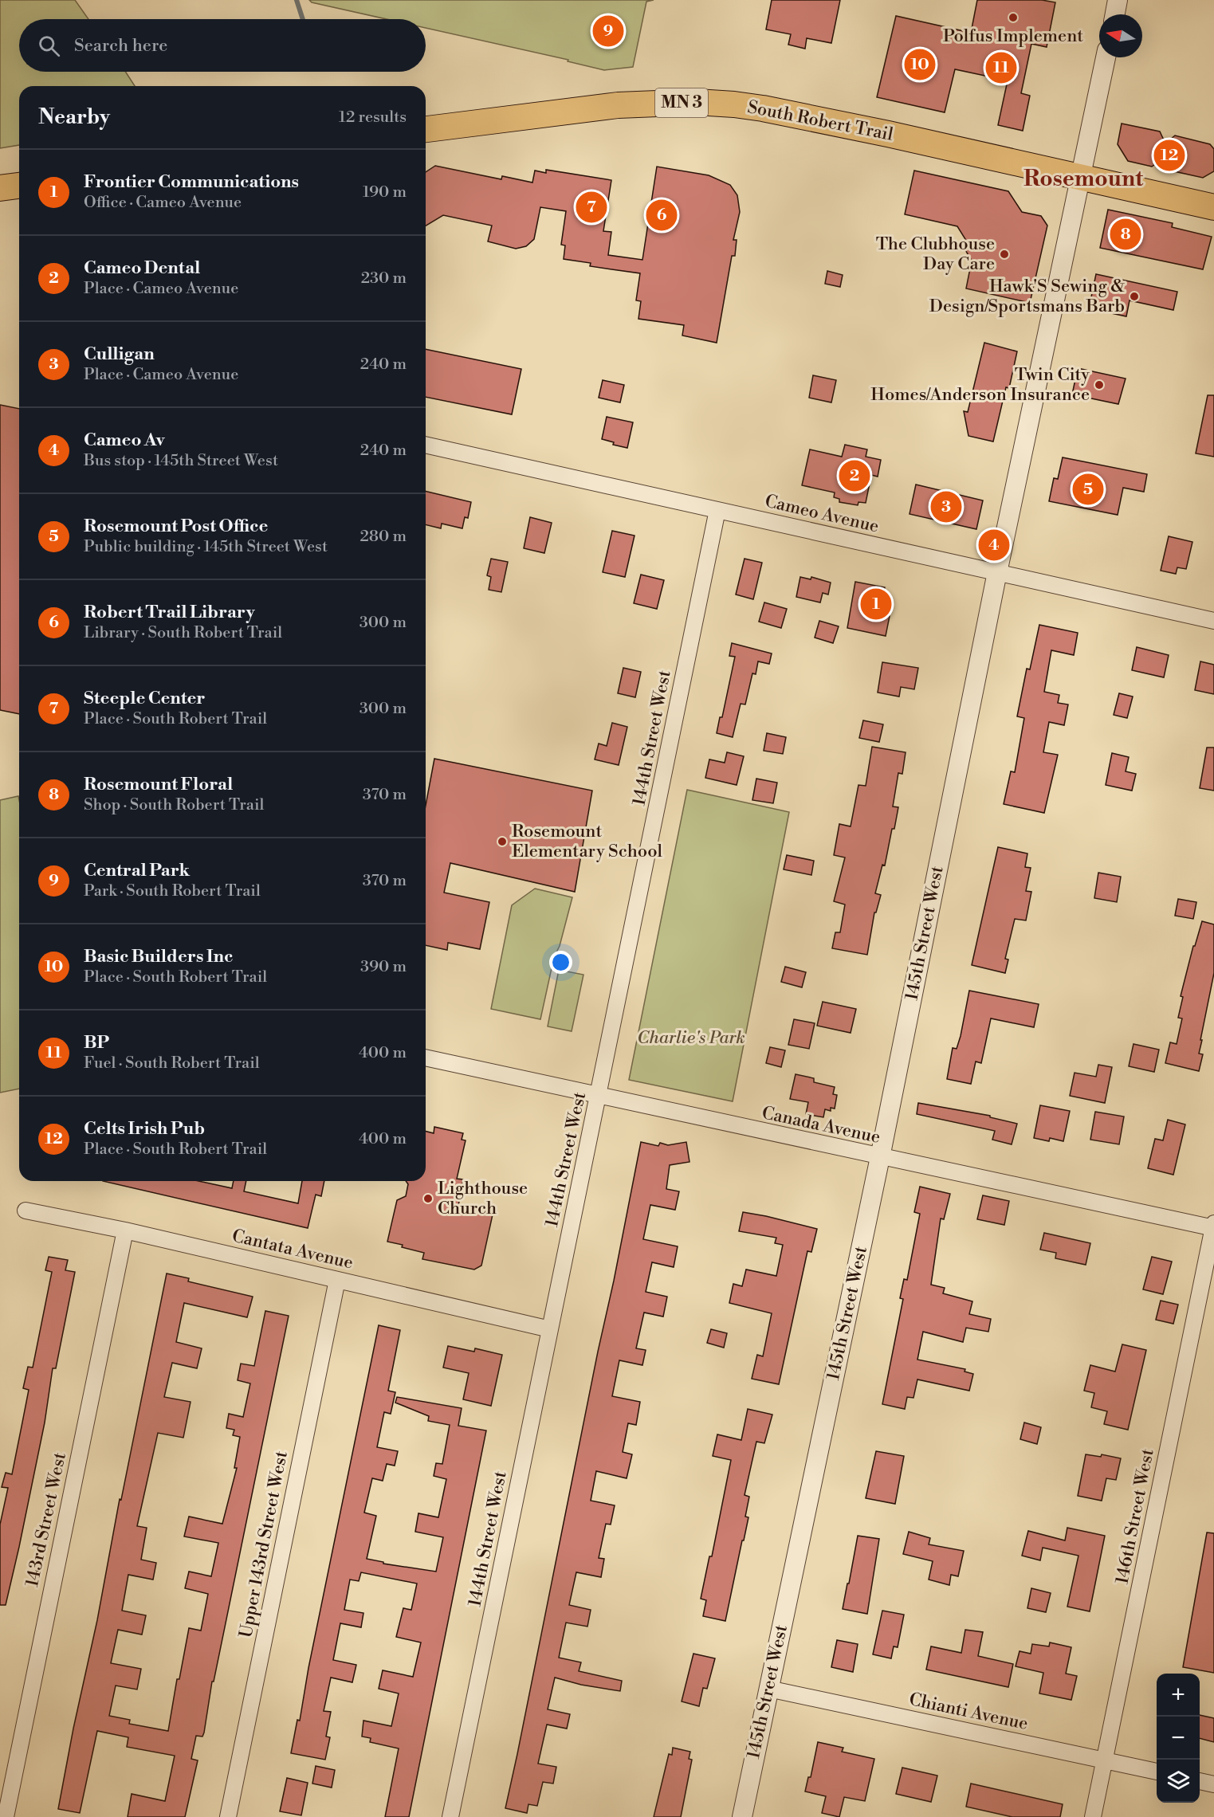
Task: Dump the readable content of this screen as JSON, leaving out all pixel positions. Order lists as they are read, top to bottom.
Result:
{
  "streets": {
    "main road": ["MN 3", "South Robert Trail"],
    "street": [
      "Cameo Avenue",
      "144th Street West",
      "145th Street West",
      "Canada Avenue",
      "Cantata Avenue",
      "146th Street West",
      "143rd Street West",
      "Upper 143rd Street West",
      "Chianti Avenue"
    ]
  },
  "crossings": [
    ["South Robert Trail", "145th Street West"],
    ["Cameo Avenue", "144th Street West"],
    ["Cameo Avenue", "145th Street West"],
    ["144th Street West", "Canada Avenue"],
    ["144th Street West", "Cantata Avenue"],
    ["145th Street West", "Canada Avenue"],
    ["145th Street West", "Chianti Avenue"],
    ["Canada Avenue", "146th Street West"],
    ["Cantata Avenue", "143rd Street West"],
    ["Cantata Avenue", "Upper 143rd Street West"],
    ["146th Street West", "Chianti Avenue"]
  ],
  "districts": ["Rosemount"],
  "parks": ["Charlie's Park"],
  "places": [
    "Polfus Implement",
    "The Clubhouse Day Care",
    "Hawk'S Sewing & Design/Sportsmans Barb",
    "Twin City Homes/Anderson Insurance",
    "Rosemount Elementary School",
    "Lighthouse Church"
  ],
  "north": "left",
  "page": {
    "pins": [
      "9",
      "10",
      "11",
      "12",
      "7",
      "6",
      "8",
      "2",
      "5",
      "3",
      "4",
      "1"
    ],
    "search": "Search here",
    "heading": ["Nearby", "12 results"],
    "list": [
      {
        "mark": "1",
        "name": "Frontier Communications",
        "note": "Office · Cameo Avenue",
        "value": "190 m"
      },
      {
        "mark": "2",
        "name": "Cameo Dental",
        "note": "Place · Cameo Avenue",
        "value": "230 m"
      },
      {
        "mark": "3",
        "name": "Culligan",
        "note": "Place · Cameo Avenue",
        "value": "240 m"
      },
      {
        "mark": "4",
        "name": "Cameo Av",
        "note": "Bus stop · 145th Street West",
        "value": "240 m"
      },
      {
        "mark": "5",
        "name": "Rosemount Post Office",
        "note": "Public building · 145th Street West",
        "value": "280 m"
      },
      {
        "mark": "6",
        "name": "Robert Trail Library",
        "note": "Library · South Robert Trail",
        "value": "300 m"
      },
      {
        "mark": "7",
        "name": "Steeple Center",
        "note": "Place · South Robert Trail",
        "value": "300 m"
      },
      {
        "mark": "8",
        "name": "Rosemount Floral",
        "note": "Shop · South Robert Trail",
        "value": "370 m"
      },
      {
        "mark": "9",
        "name": "Central Park",
        "note": "Park · South Robert Trail",
        "value": "370 m"
      },
      {
        "mark": "10",
        "name": "Basic Builders Inc",
        "note": "Place · South Robert Trail",
        "value": "390 m"
      },
      {
        "mark": "11",
        "name": "BP",
        "note": "Fuel · South Robert Trail",
        "value": "400 m"
      },
      {
        "mark": "12",
        "name": "Celts Irish Pub",
        "note": "Place · South Robert Trail",
        "value": "400 m"
      }
    ],
    "map_buttons": ["+", "−"]
  }
}
